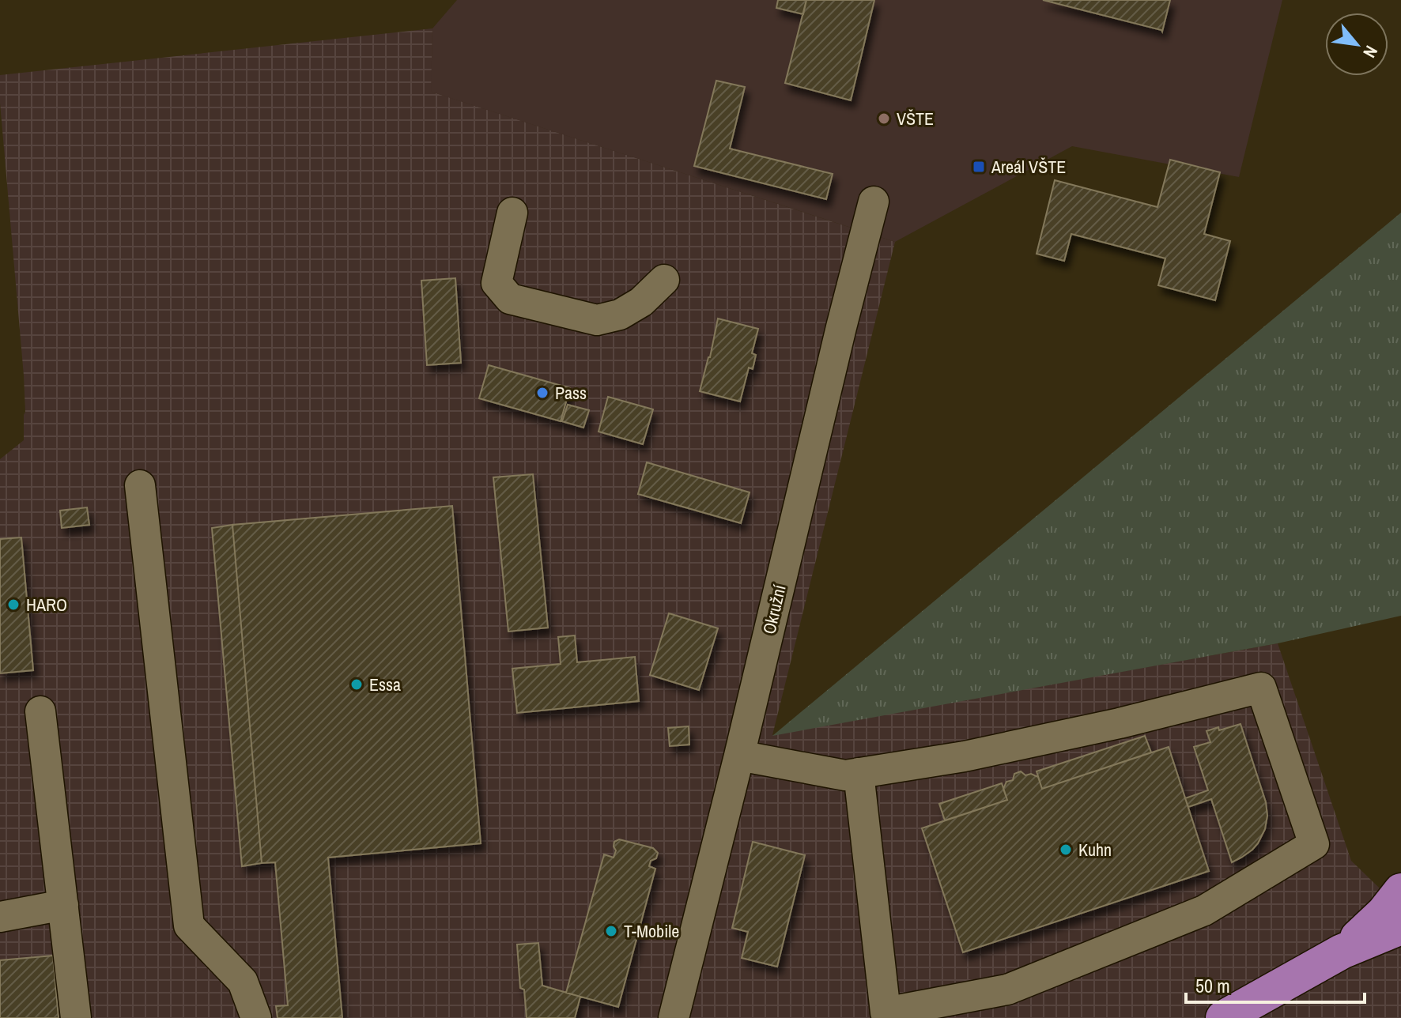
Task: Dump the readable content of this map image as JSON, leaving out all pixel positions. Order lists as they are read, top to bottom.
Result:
{
  "streets": {
    "street": ["Okružní"]
  },
  "places": {
    "other": [
      "VŠTE",
      "Pass",
      "HARO",
      "Essa",
      "Kuhn",
      "T-Mobile"
    ],
    "transit": ["Areál VŠTE"]
  },
  "scale_bar": "50 m",
  "north": "bottom right"
}
